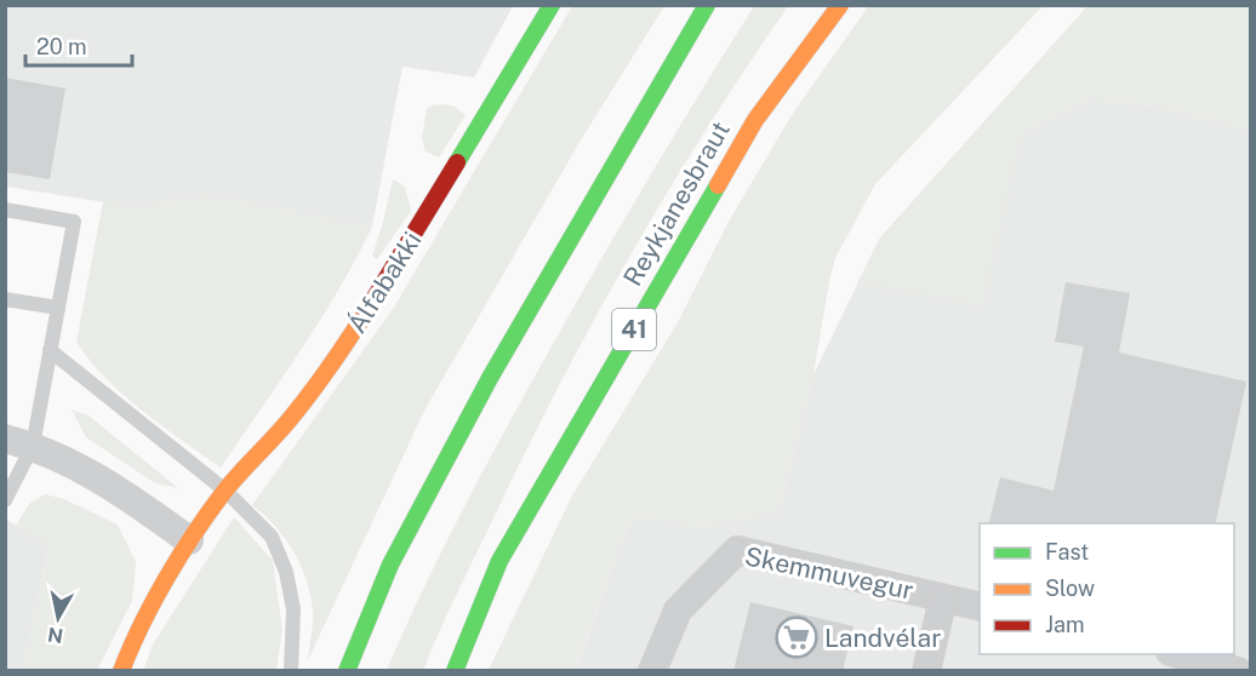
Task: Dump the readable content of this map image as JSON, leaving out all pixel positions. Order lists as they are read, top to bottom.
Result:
{
  "streets": {
    "main road": ["Reykjanesbraut", "Álfabakki", "41"],
    "street": ["Skemmuvegur"]
  },
  "places": {
    "supermarket": ["Landvélar"]
  },
  "legend": ["Fast", "Slow", "Jam"],
  "scale_bar": "20 m",
  "north": "bottom"
}
